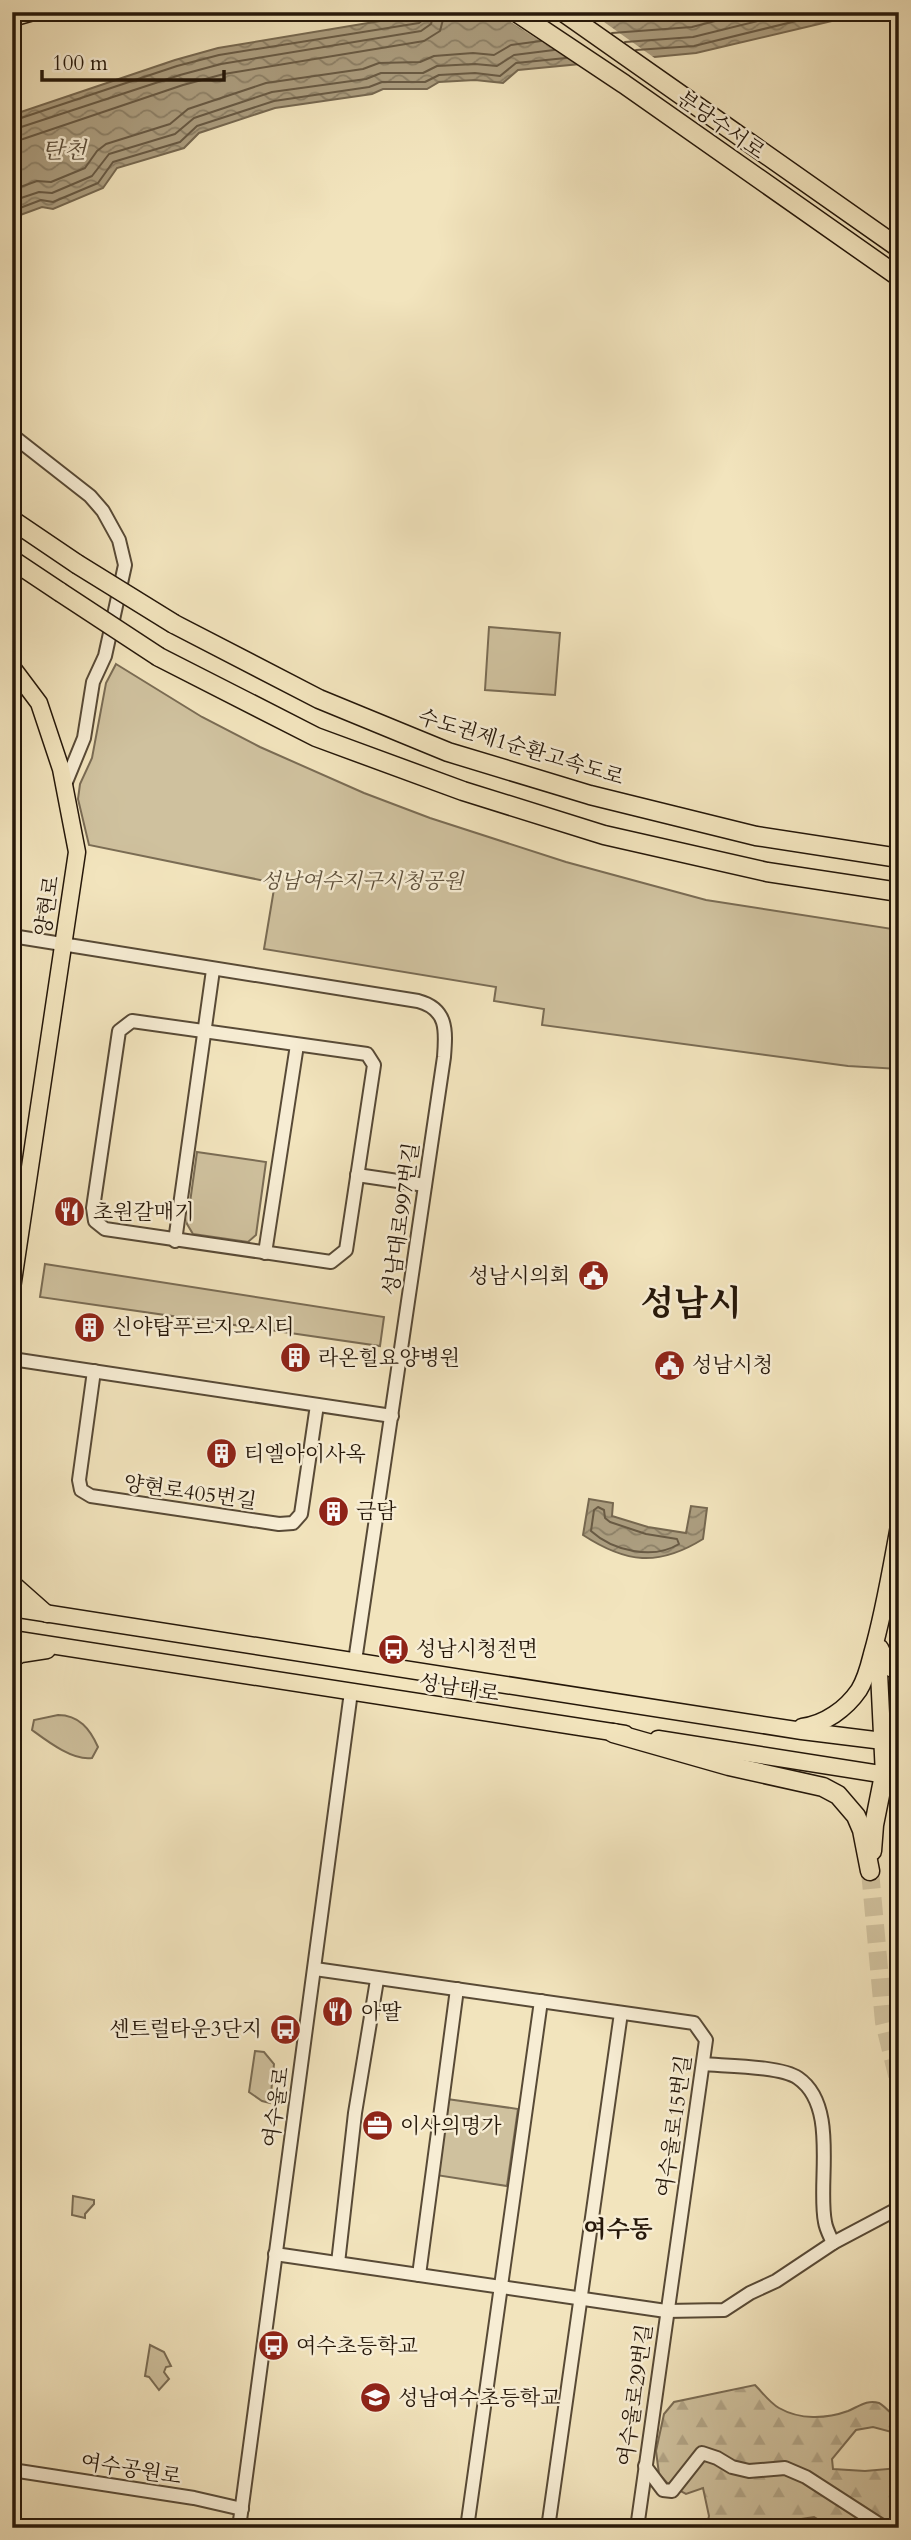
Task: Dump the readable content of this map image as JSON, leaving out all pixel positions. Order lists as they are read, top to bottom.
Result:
{
  "streets": {
    "highway": ["분당수서로", "수도권제1순환고속도로"],
    "main road": ["양현로", "성남대로"],
    "street": [
      "성남대로997번길",
      "양현로405번길",
      "여수울로",
      "여수울로15번길",
      "여수울로29번길",
      "여수공원로"
    ]
  },
  "crossings": [
    ["양현로", "성남대로997번길"],
    ["성남대로997번길", "성남대로"],
    ["성남대로", "여수울로"],
    ["여수울로", "여수울로15번길"],
    ["여수울로", "여수울로29번길"],
    ["여수울로", "여수공원로"],
    ["여수울로15번길", "여수울로29번길"]
  ],
  "districts": ["성남시", "여수동"],
  "water": ["탄천"],
  "parks": ["성남여수지구시청공원"],
  "places": {
    "restaurant": ["초원갈매기", "아딸"],
    "public building": ["성남시의회", "성남시청"],
    "building": [
      "신야탑푸르지오시티",
      "라온힐요양병원",
      "티엘아이사옥",
      "금담"
    ],
    "bus stop": ["성남시청전면", "센트럴타운3단지", "여수초등학교"],
    "office": ["이사의명가"],
    "school or university": ["성남여수초등학교"]
  },
  "scale_bar": "100 m"
}
